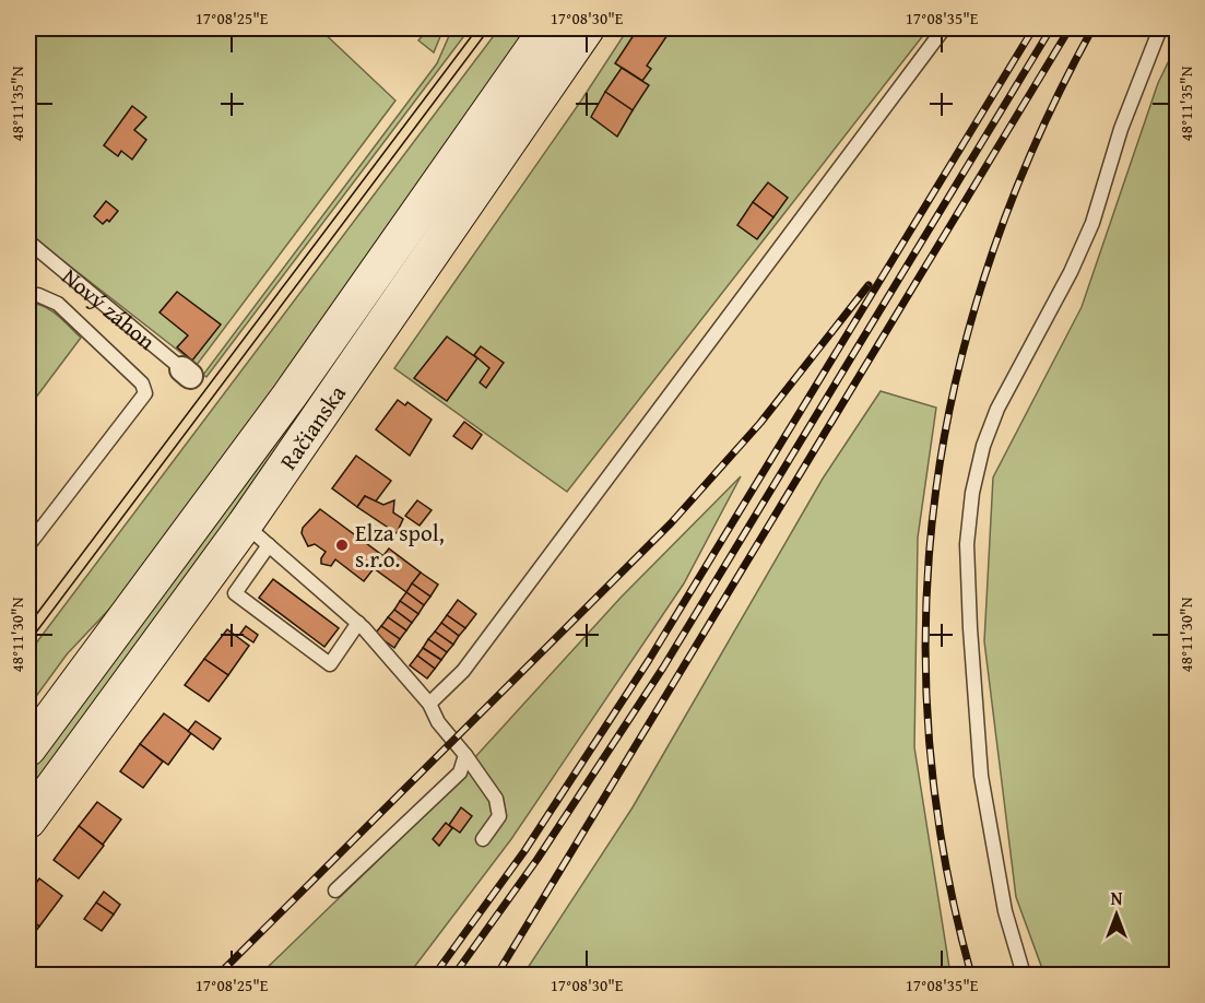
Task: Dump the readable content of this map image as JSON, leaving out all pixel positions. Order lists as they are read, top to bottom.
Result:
{
  "streets": {
    "main road": ["Račianska"],
    "lane": ["Nový záhon"]
  },
  "places": ["Elza spol, s.r.o."],
  "north": "top",
  "coordinates": [
    "17°08'25\"E",
    "17°08'30\"E",
    "17°08'35\"E",
    "48°11'35\"N",
    "48°11'30\"N"
  ]
}
